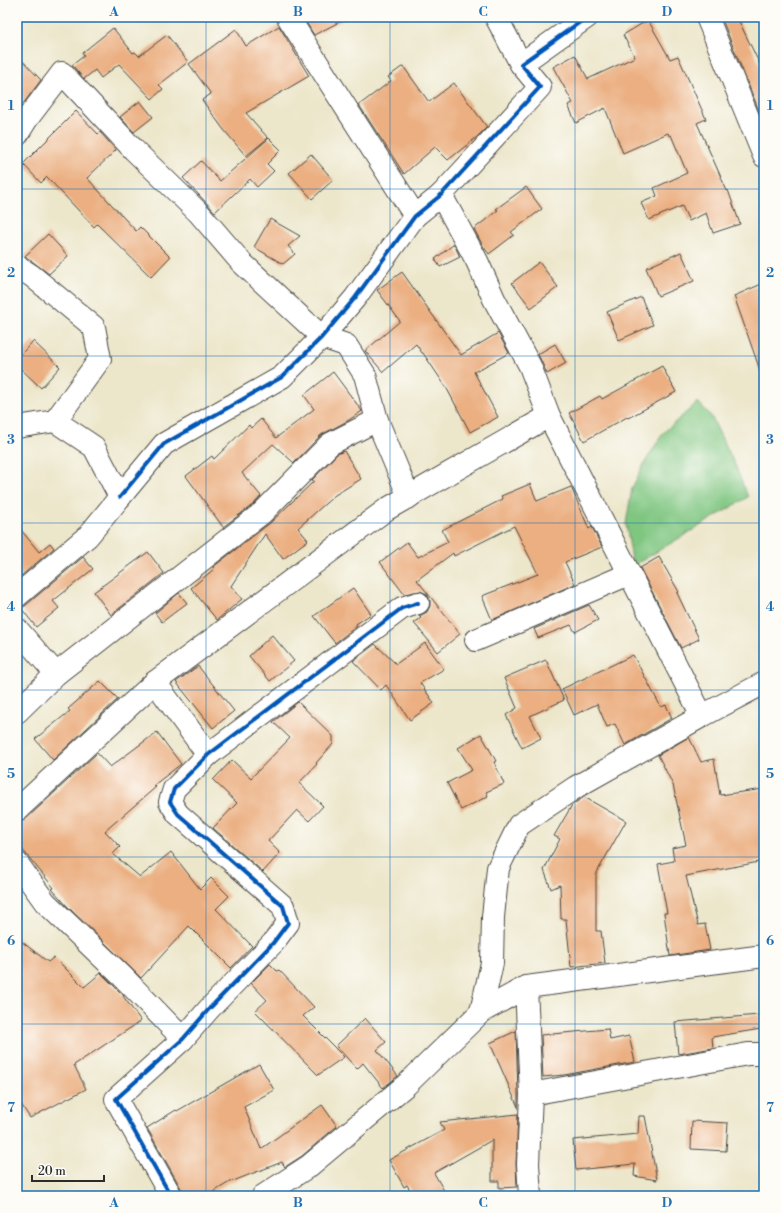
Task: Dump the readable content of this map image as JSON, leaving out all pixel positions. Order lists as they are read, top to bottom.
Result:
{
  "scale_bar": "20 m",
  "grid": {
    "columns": [
      "A",
      "B",
      "C",
      "D"
    ],
    "rows": [
      "1",
      "2",
      "3",
      "4",
      "5",
      "6",
      "7"
    ]
  }
}
